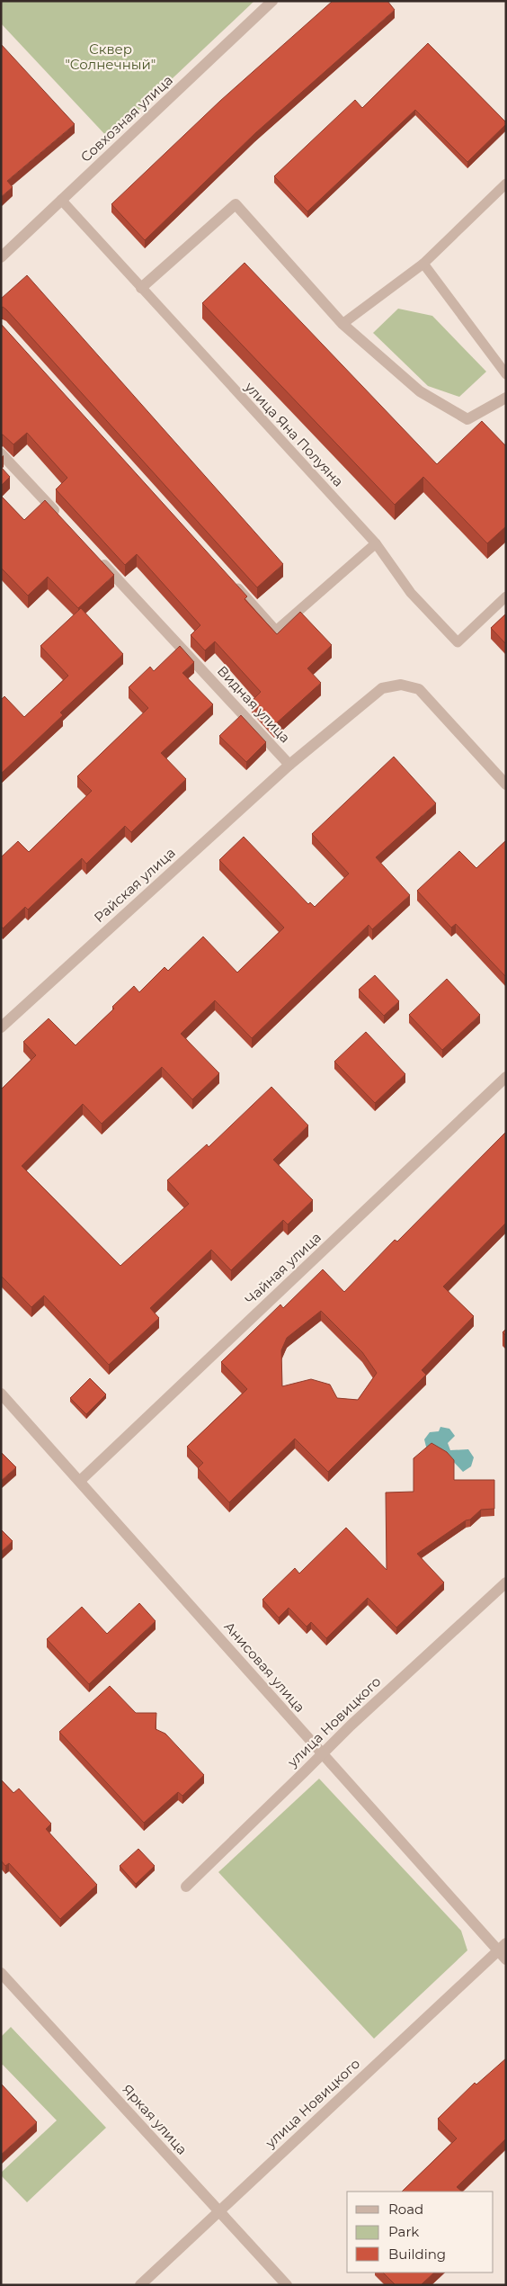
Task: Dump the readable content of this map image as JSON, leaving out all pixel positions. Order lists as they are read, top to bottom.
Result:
{
  "streets": {
    "street": [
      "Совхозная улица",
      "Видная улица",
      "Райская улица",
      "Чайная улица",
      "Анисовая улица",
      "улица Новицкого",
      "Яркая улица"
    ],
    "lane": ["улица Яна Полуяна"]
  },
  "crossings": [
    ["Совхозная улица", "улица Яна Полуяна"],
    ["Видная улица", "Райская улица"],
    ["Чайная улица", "Анисовая улица"],
    ["Анисовая улица", "улица Новицкого"],
    ["улица Новицкого", "Яркая улица"]
  ],
  "parks": ["Сквер \"Солнечный\""],
  "legend": ["Road", "Park", "Building"]
}
